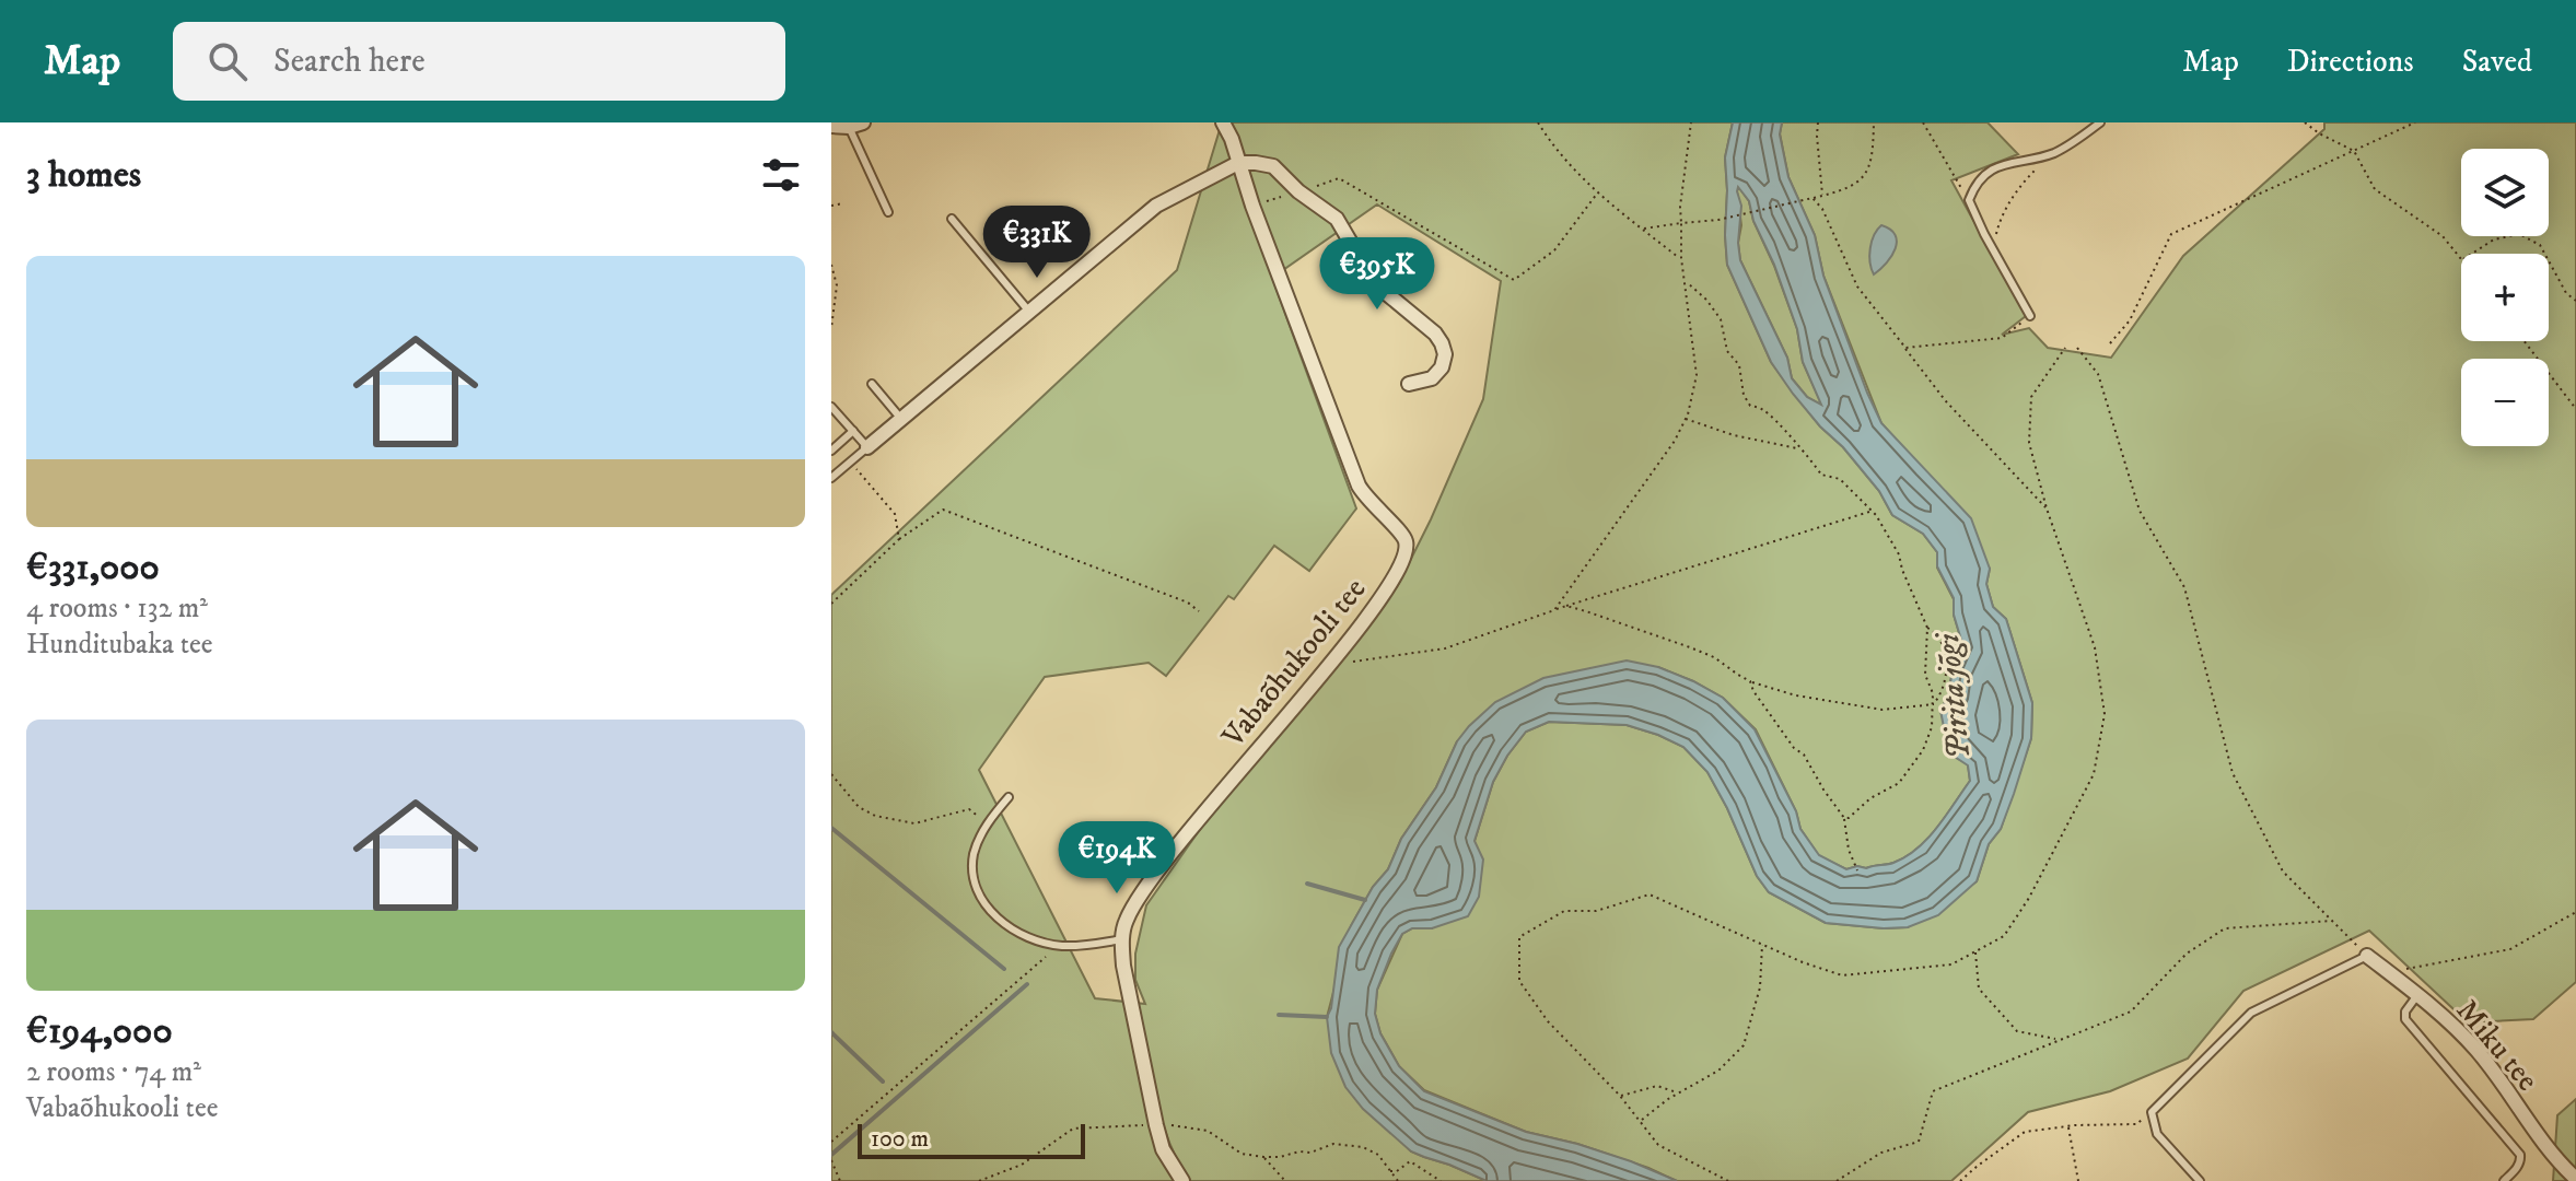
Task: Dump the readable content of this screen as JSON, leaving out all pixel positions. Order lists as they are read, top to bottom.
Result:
{
  "streets": {
    "street": ["Vabaõhukooli tee", "Miku tee"]
  },
  "water": ["Pirita jõgi"],
  "scale_bar": "100 m",
  "page": {
    "header": "Map",
    "search": "Search here",
    "nav": ["Map", "Directions", "Saved"],
    "heading": "3 homes",
    "map_buttons": ["+", "−"],
    "price": ["€331K", "€395K", "€194K"],
    "list": [
      {
        "name": "€331,000",
        "note": "4 rooms · 132 m² · Hunditubaka tee"
      },
      {
        "name": "€194,000",
        "note": "2 rooms · 74 m² · Vabaõhukooli tee"
      }
    ],
    "scale": "100 m"
  }
}
